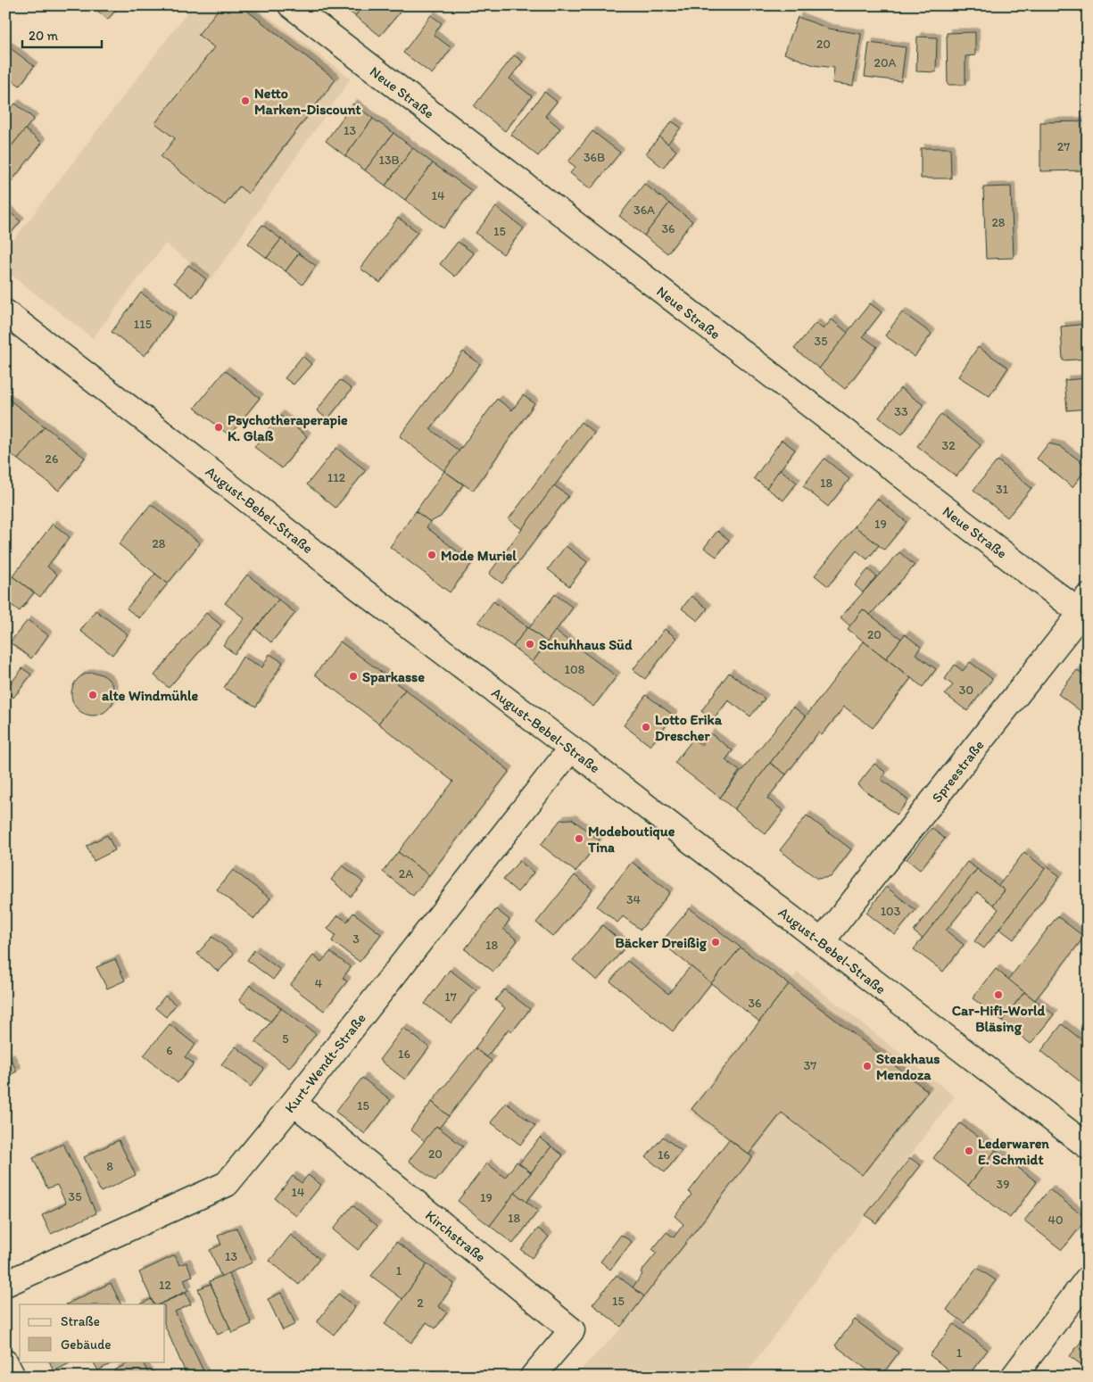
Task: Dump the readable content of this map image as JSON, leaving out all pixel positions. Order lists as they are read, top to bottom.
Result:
{
  "streets": {
    "street": [
      "Neue Straße",
      "August-Bebel-Straße",
      "Spreestraße",
      "Kurt-Wendt-Straße",
      "Kirchstraße"
    ]
  },
  "crossings": [
    ["Neue Straße", "Spreestraße"],
    ["August-Bebel-Straße", "Spreestraße"],
    ["August-Bebel-Straße", "Kurt-Wendt-Straße"],
    ["Kurt-Wendt-Straße", "Kirchstraße"]
  ],
  "places": [
    "Netto Marken-Discount",
    "Psychotheraperapie K. Glaß",
    "Mode Muriel",
    "Schuhhaus Süd",
    "Sparkasse",
    "alte Windmühle",
    "Lotto Erika Drescher",
    "Modeboutique Tina",
    "Bäcker Dreißig",
    "Car-Hifi-World Bläsing",
    "Steakhaus Mendoza",
    "Lederwaren E. Schmidt"
  ],
  "house_numbers": [
    "20",
    "20A",
    "13",
    "27",
    "36B",
    "13B",
    "14",
    "36A",
    "28",
    "36",
    "15",
    "115",
    "35",
    "33",
    "32",
    "26",
    "112",
    "18",
    "31",
    "19",
    "28",
    "20",
    "108",
    "30",
    "2A",
    "34",
    "103",
    "3",
    "18",
    "4",
    "17",
    "36",
    "5",
    "6",
    "16",
    "37",
    "15",
    "20",
    "16",
    "8",
    "39",
    "14",
    "35",
    "19",
    "18",
    "40",
    "13",
    "1",
    "12",
    "15",
    "2",
    "1"
  ],
  "legend": ["Straße", "Gebäude"],
  "scale_bar": "20 m"
}
